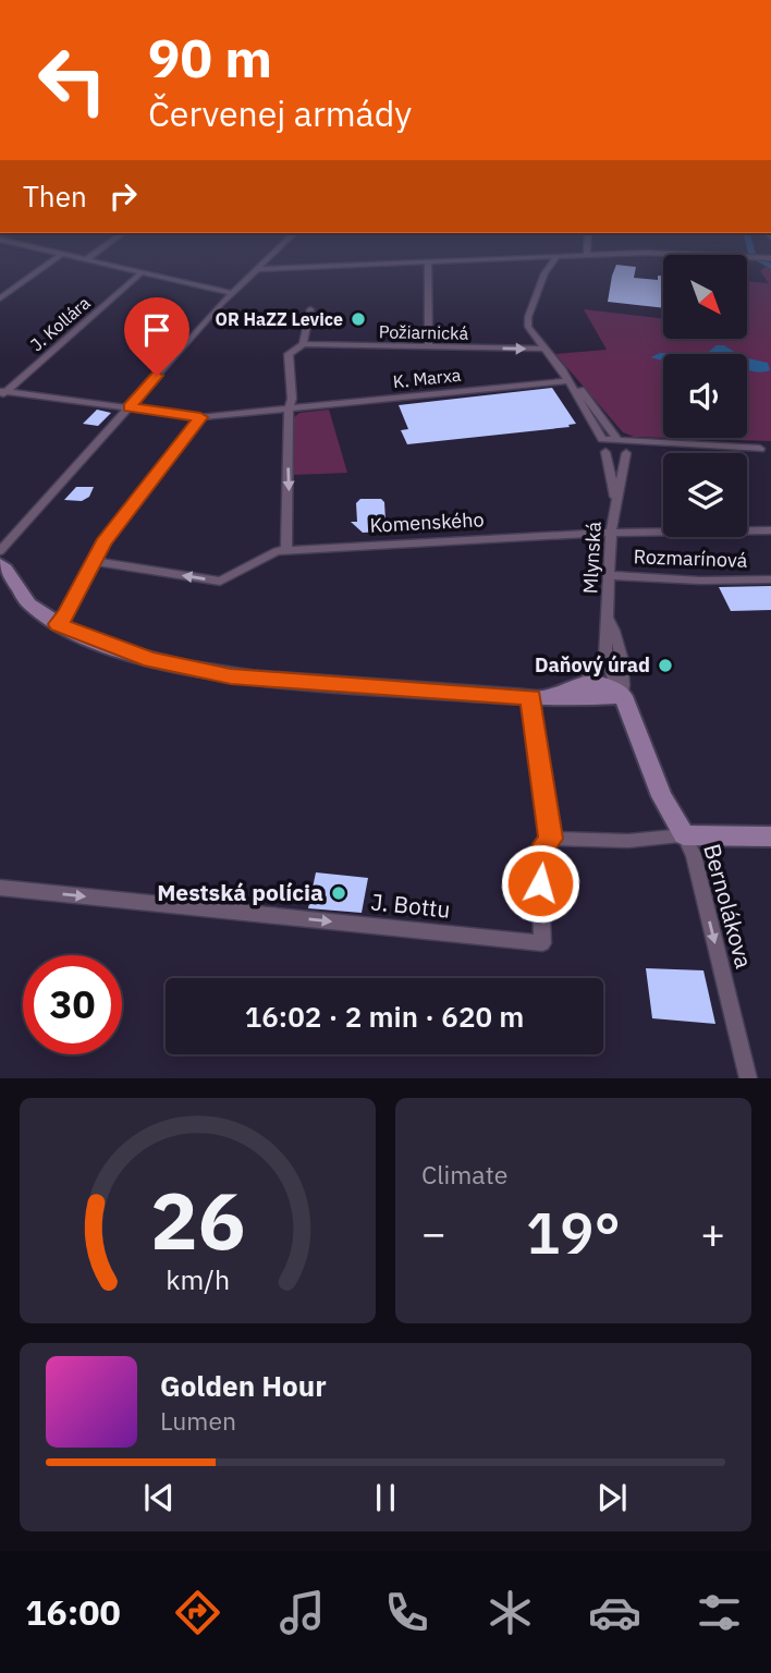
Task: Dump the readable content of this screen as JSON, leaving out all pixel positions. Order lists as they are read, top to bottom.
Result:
{
  "streets": {
    "street": [
      "J. Kollára",
      "Požiarnická",
      "K. Marxa",
      "Komenského",
      "Mlynská",
      "Rozmarínová",
      "J. Bottu",
      "Bernolákova"
    ]
  },
  "crossings": [
    ["J. Kollára", "K. Marxa"],
    ["K. Marxa", "Mlynská"],
    ["Komenského", "Mlynská"],
    ["Mlynská", "Rozmarínová"]
  ],
  "one_way": ["Požiarnická", "J. Bottu", "Bernolákova"],
  "places": ["OR HaZZ Levice", "Daňový úrad", "Mestská polícia"],
  "north": "bottom right",
  "page": {
    "turn": ["90 m", "Červenej armády"],
    "then": "Then",
    "limit": "30",
    "trip": "16:02 · 2 min · 620 m",
    "tile": "Climate",
    "heat": ["−", "19°", "+"],
    "song": ["Golden Hour", "Lumen"],
    "tabs": "16:00",
    "gauge": ["26", "km/h"]
  }
}
